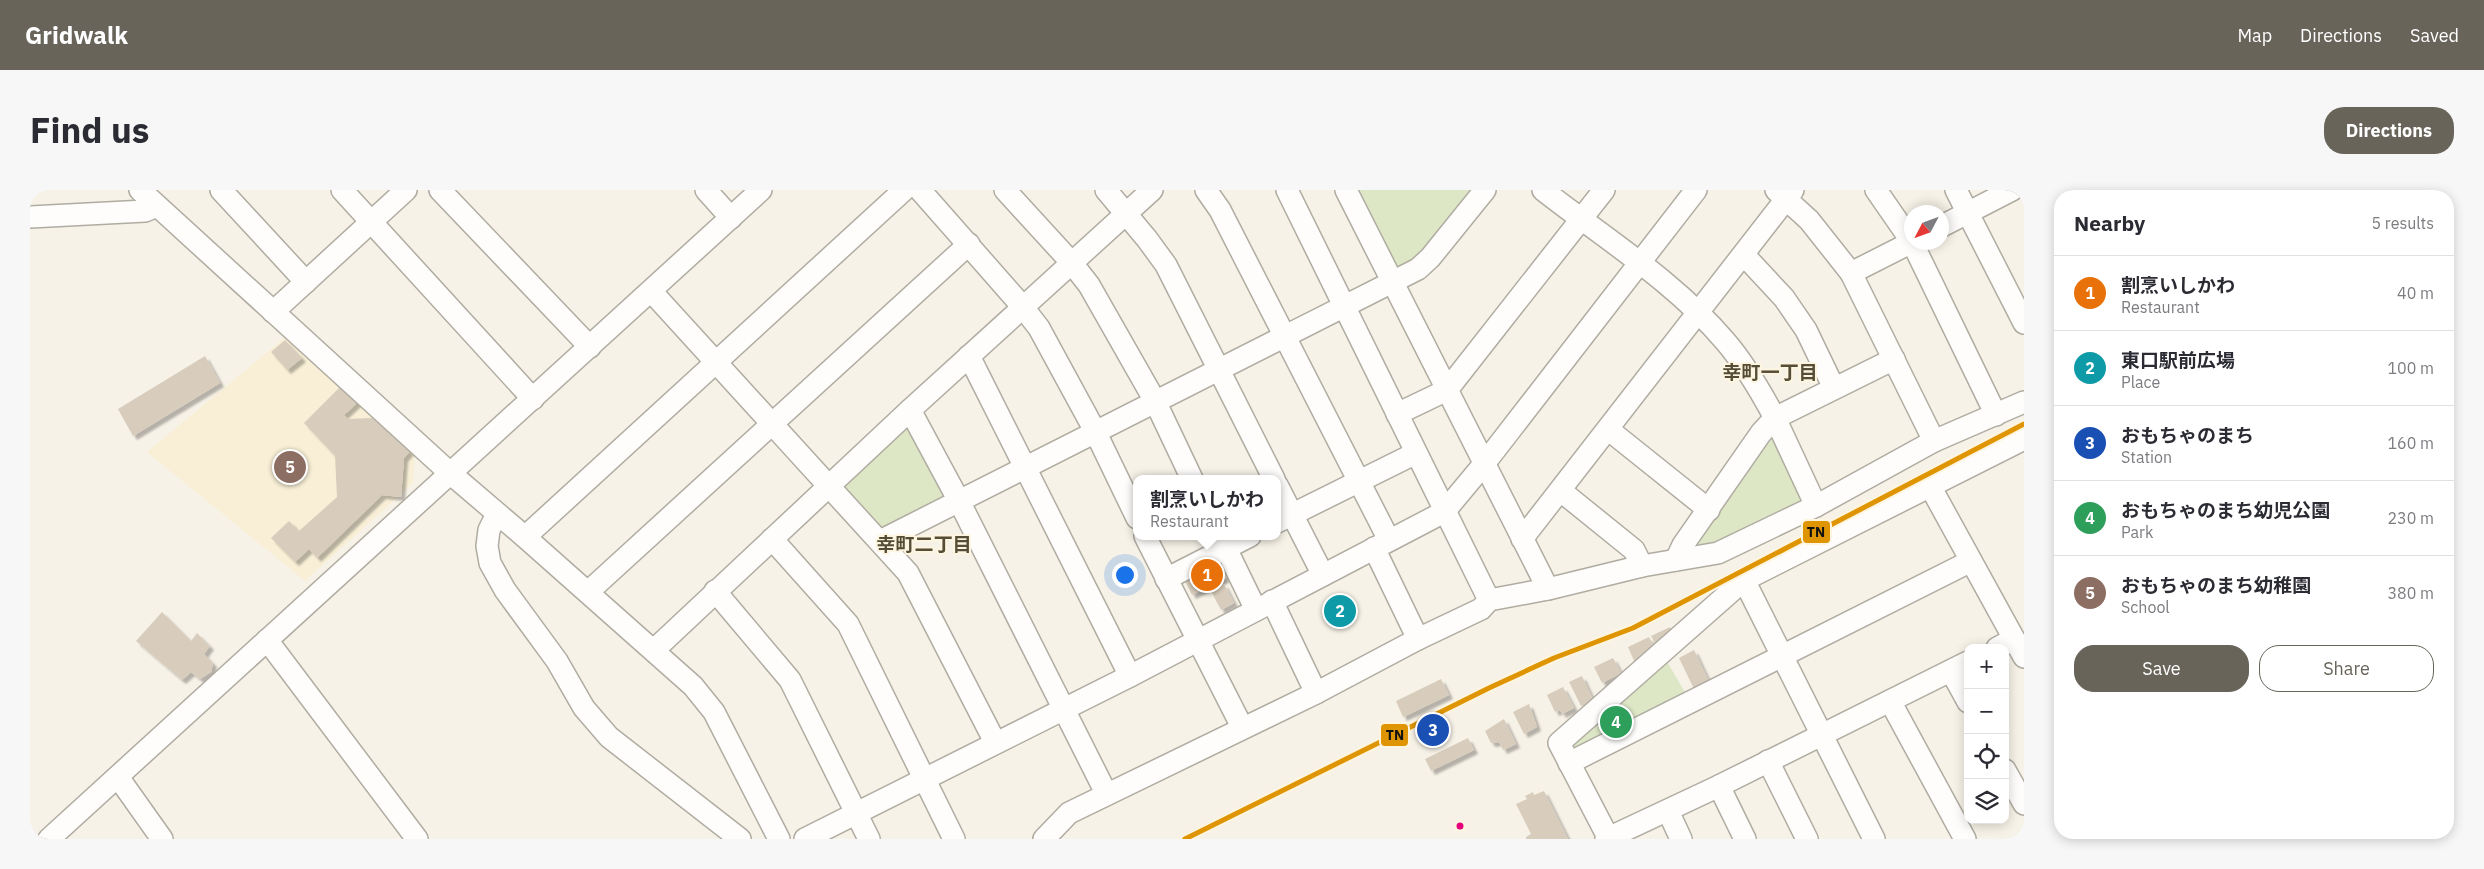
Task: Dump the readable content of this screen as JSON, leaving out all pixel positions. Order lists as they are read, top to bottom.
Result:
{
  "districts": ["幸町一丁目", "幸町二丁目"],
  "lines": ["transit line TN"],
  "north": "bottom left",
  "page": {
    "header": "Gridwalk",
    "nav": ["Map", "Directions", "Saved"],
    "title": "Find us",
    "buttons": [
      "Directions",
      ["Save", "Share"]
    ],
    "heading": ["Nearby", "5 results"],
    "list": [
      {
        "mark": "1",
        "name": "割烹いしかわ",
        "note": "Restaurant",
        "value": "40 m"
      },
      {
        "mark": "2",
        "name": "東口駅前広場",
        "note": "Place",
        "value": "100 m"
      },
      {
        "mark": "3",
        "name": "おもちゃのまち",
        "note": "Station",
        "value": "160 m"
      },
      {
        "mark": "4",
        "name": "おもちゃのまち幼児公園",
        "note": "Park",
        "value": "230 m"
      },
      {
        "mark": "5",
        "name": "おもちゃのまち幼稚園",
        "note": "School",
        "value": "380 m"
      }
    ],
    "pins": [
      "5",
      "1",
      "2",
      "4",
      "3"
    ],
    "popup": ["割烹いしかわ", "Restaurant"],
    "map_buttons": ["+", "−"]
  }
}
